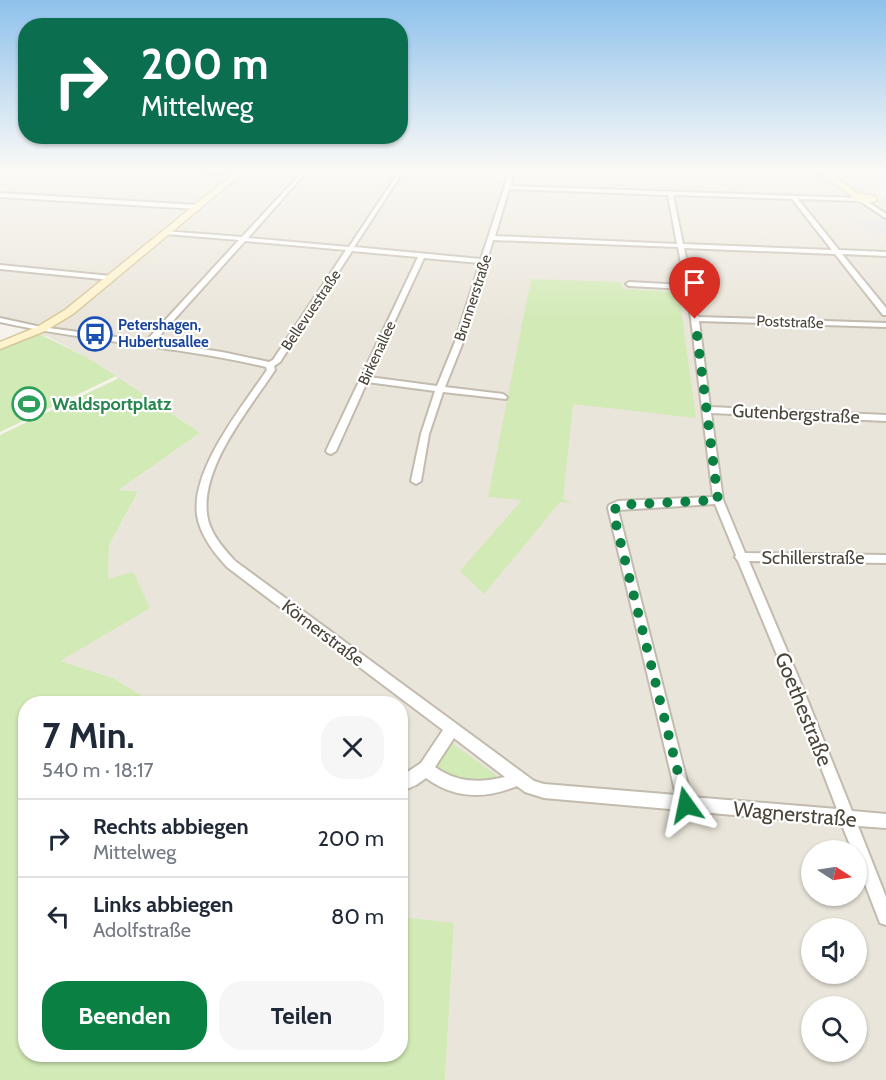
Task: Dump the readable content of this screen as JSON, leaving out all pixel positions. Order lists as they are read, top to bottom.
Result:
{
  "streets": {
    "street": [
      "Brunnerstraße",
      "Bellevuestraße",
      "Poststraße",
      "Birkenallee",
      "Gutenbergstraße",
      "Schillerstraße",
      "Körnerstraße",
      "Goethestraße",
      "Wagnerstraße"
    ]
  },
  "crossings": [
    ["Bellevuestraße", "Körnerstraße"],
    ["Poststraße", "Goethestraße"],
    ["Gutenbergstraße", "Goethestraße"],
    ["Schillerstraße", "Goethestraße"],
    ["Körnerstraße", "Wagnerstraße"],
    ["Goethestraße", "Wagnerstraße"]
  ],
  "places": {
    "bus stop": ["Petershagen, Hubertusallee"],
    "sports": ["Waldsportplatz"]
  },
  "north": "right",
  "page": {
    "turn": ["200 m", "Mittelweg"],
    "heading": ["7 Min.", "540 m · 18:17"],
    "list": [
      {
        "name": "Rechts abbiegen",
        "note": "Mittelweg",
        "value": "200 m"
      },
      {
        "name": "Links abbiegen",
        "note": "Adolfstraße",
        "value": "80 m"
      }
    ],
    "buttons": ["Beenden", "Teilen"]
  }
}
